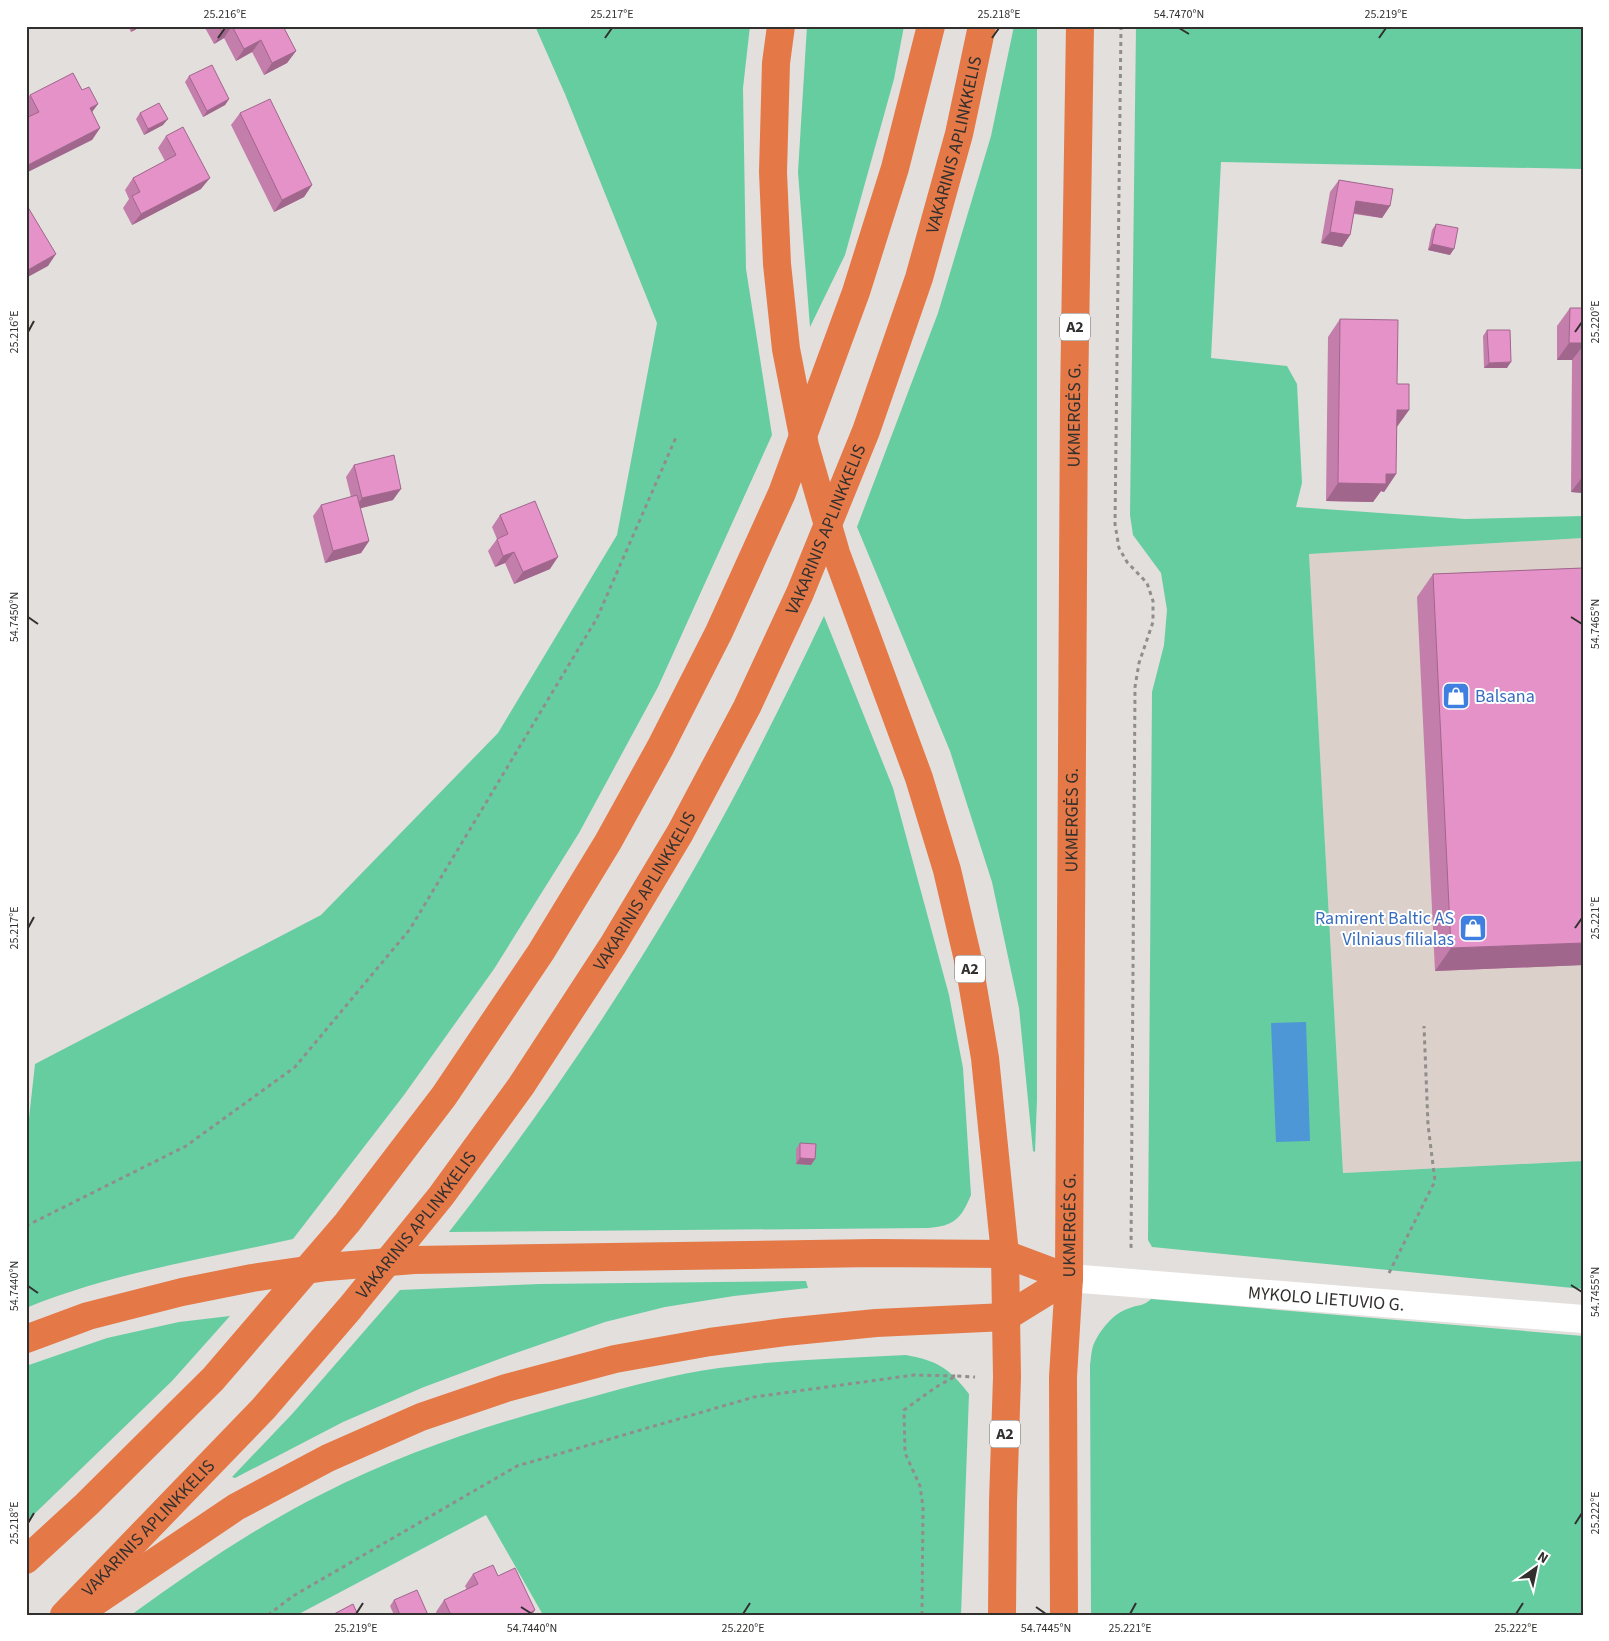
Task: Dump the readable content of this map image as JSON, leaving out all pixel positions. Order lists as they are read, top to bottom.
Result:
{
  "streets": {
    "highway": ["VAKARINIS APLINKKELIS", "A2", "UKMERGĖS G."],
    "street": ["MYKOLO LIETUVIO G."]
  },
  "crossings": [
    ["UKMERGĖS G.", "MYKOLO LIETUVIO G."]
  ],
  "places": {
    "shop": ["Balsana", "Ramirent Baltic AS Vilniaus filialas"]
  },
  "north": "top right",
  "coordinates": [
    "25.216°E",
    "25.217°E",
    "25.218°E",
    "54.7470°N",
    "25.219°E",
    "25.220°E",
    "54.7450°N",
    "54.7465°N",
    "25.221°E",
    "54.7440°N",
    "54.7455°N",
    "25.222°E",
    "54.7445°N"
  ]
}
